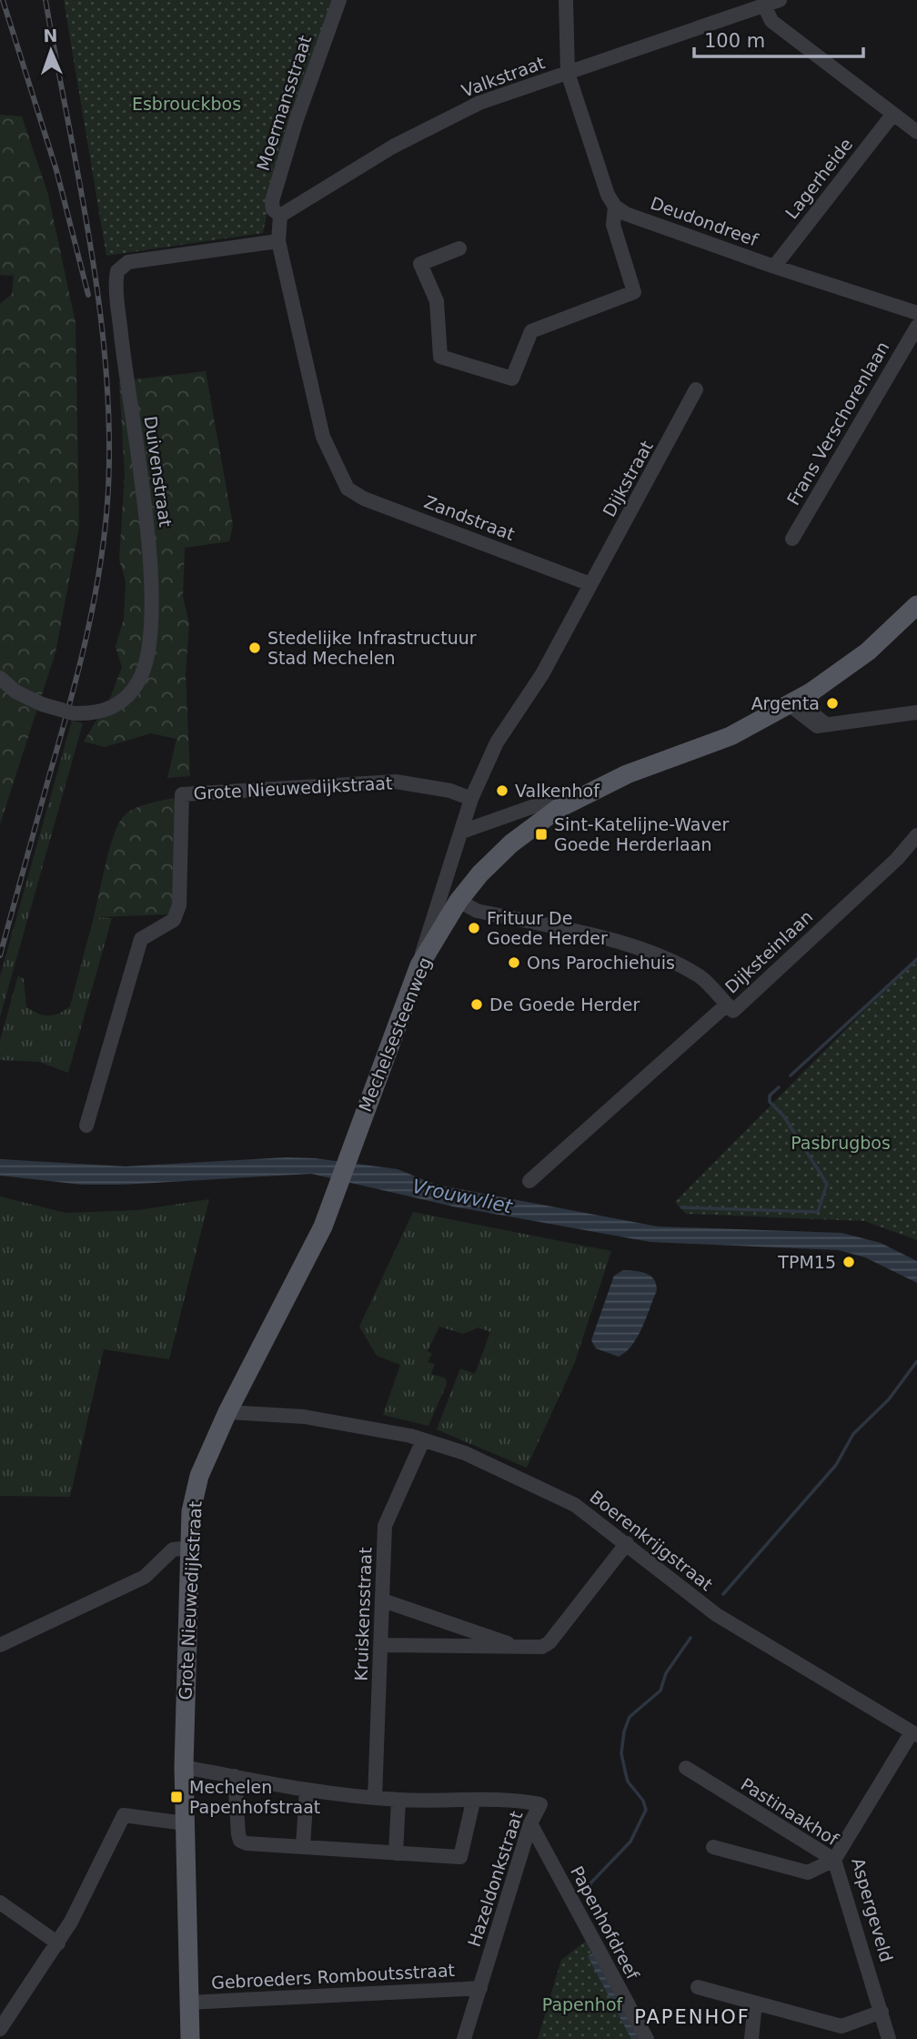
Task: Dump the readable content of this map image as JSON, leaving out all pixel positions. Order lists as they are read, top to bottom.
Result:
{
  "streets": {
    "main road": ["Grote Nieuwedijkstraat", "Mechelsesteenweg"],
    "street": [
      "Valkstraat",
      "Moermansstraat",
      "Lagerheide",
      "Deudondreef",
      "Frans Verschorenlaan",
      "Duivenstraat",
      "Dijkstraat",
      "Zandstraat",
      "Dijksteinlaan",
      "Boerenkrijgstraat",
      "Kruiskensstraat",
      "Pastinaakhof",
      "Hazeldonkstraat",
      "Aspergeveld",
      "Papenhofdreef",
      "Gebroeders Romboutsstraat"
    ]
  },
  "crossings": [
    ["Valkstraat", "Moermansstraat"],
    ["Lagerheide", "Deudondreef"],
    ["Duivenstraat", "Zandstraat"],
    ["Dijkstraat", "Zandstraat"],
    ["Grote Nieuwedijkstraat", "Mechelsesteenweg"],
    ["Grote Nieuwedijkstraat", "Boerenkrijgstraat"],
    ["Grote Nieuwedijkstraat", "Gebroeders Romboutsstraat"],
    ["Boerenkrijgstraat", "Kruiskensstraat"],
    ["Boerenkrijgstraat", "Aspergeveld"],
    ["Pastinaakhof", "Aspergeveld"],
    ["Hazeldonkstraat", "Papenhofdreef"],
    ["Hazeldonkstraat", "Gebroeders Romboutsstraat"]
  ],
  "districts": ["PAPENHOF"],
  "water": ["Vrouwvliet"],
  "parks": ["Esbrouckbos", "Pasbrugbos", "Papenhof"],
  "places": {
    "other": [
      "Stedelijke Infrastructuur Stad Mechelen",
      "Argenta",
      "Valkenhof",
      "Frituur De Goede Herder",
      "Ons Parochiehuis",
      "De Goede Herder",
      "TPM15"
    ],
    "transit": ["Sint-Katelijne-Waver Goede Herderlaan", "Mechelen Papenhofstraat"]
  },
  "scale_bar": "100 m",
  "north": "top"
}
